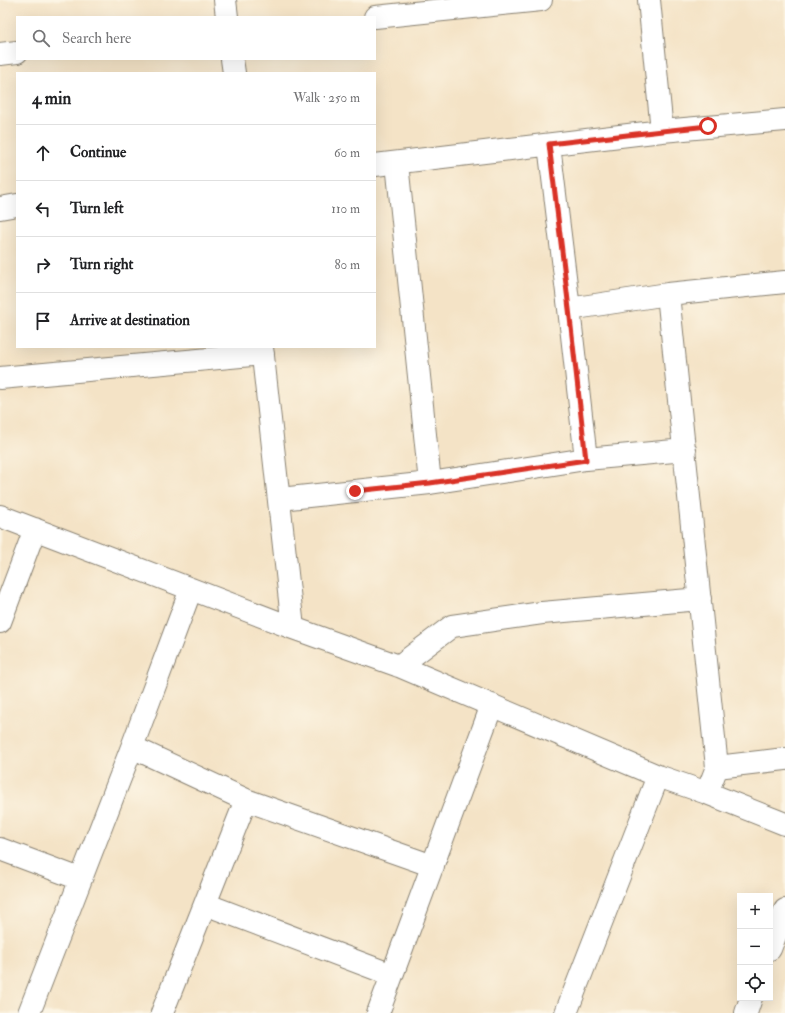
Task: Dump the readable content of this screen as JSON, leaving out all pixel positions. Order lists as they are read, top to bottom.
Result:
{
  "page": {
    "search": "Search here",
    "heading": ["4 min", "Walk · 250 m"],
    "list": [
      ["Continue", "60 m"],
      ["Turn left", "110 m"],
      ["Turn right", "80 m"],
      "Arrive at destination"
    ],
    "map_buttons": ["+", "−"]
  }
}
